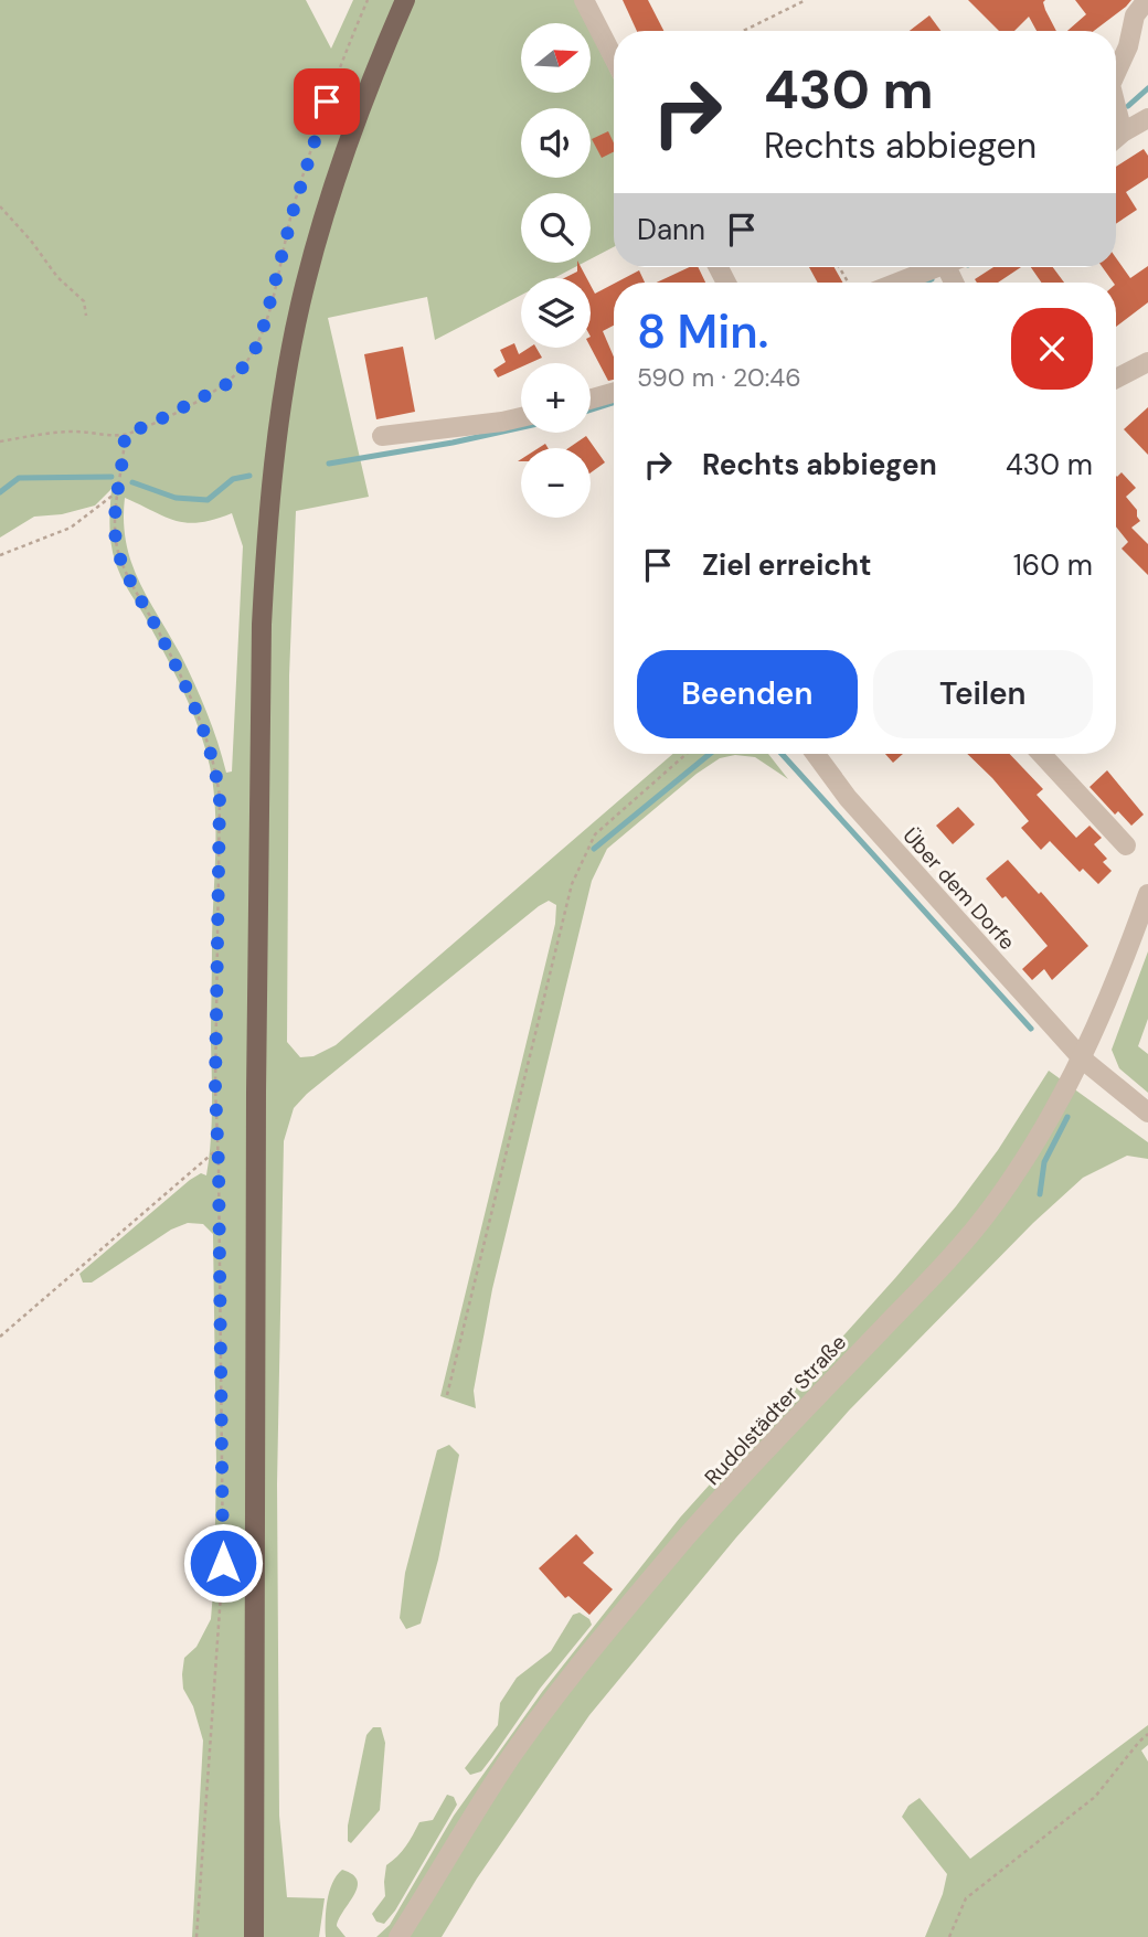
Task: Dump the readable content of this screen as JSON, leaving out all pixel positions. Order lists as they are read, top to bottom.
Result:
{
  "streets": {
    "street": ["Über dem Dorfe", "Rudolstädter Straße"]
  },
  "crossings": [
    ["Über dem Dorfe", "Rudolstädter Straße"]
  ],
  "north": "right",
  "page": {
    "map_buttons": ["+", "−"],
    "turn": ["430 m", "Rechts abbiegen"],
    "then": "Dann",
    "heading": ["8 Min.", "590 m · 20:46"],
    "list": [
      {
        "name": "Rechts abbiegen",
        "value": "430 m"
      },
      {
        "name": "Ziel erreicht",
        "value": "160 m"
      }
    ],
    "buttons": ["Beenden", "Teilen"]
  }
}
